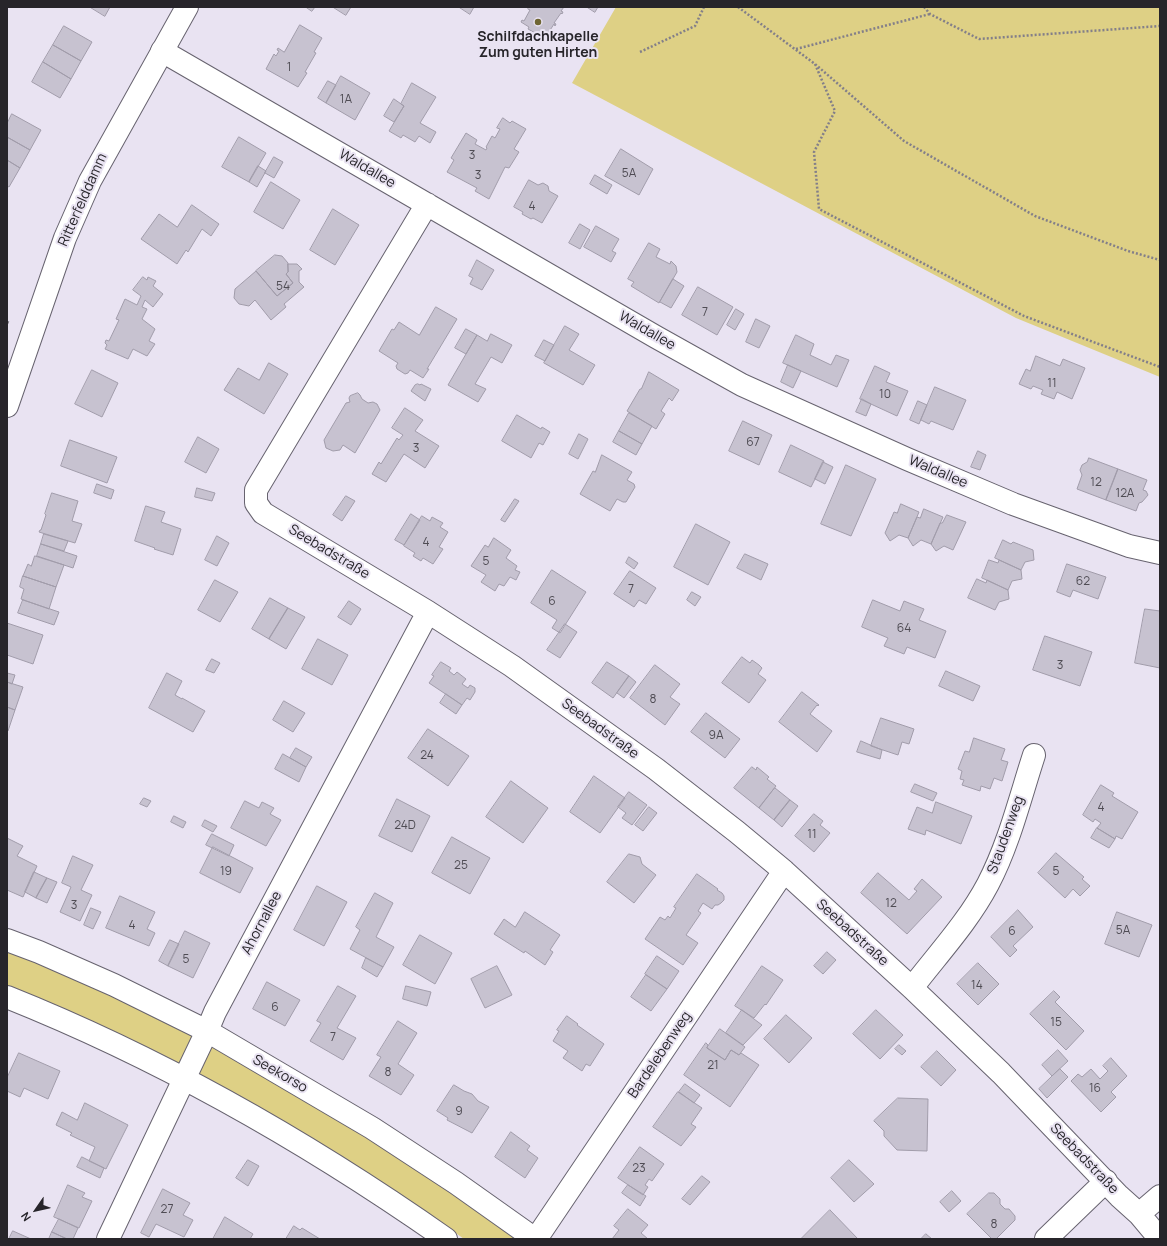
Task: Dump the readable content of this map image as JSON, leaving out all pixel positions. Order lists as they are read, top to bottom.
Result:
{
  "streets": {
    "street": [
      "Waldallee",
      "Ritterfelddamm",
      "Seebadstraße",
      "Staudenweg",
      "Ahornallee",
      "Bardelebenweg",
      "Seekorso"
    ]
  },
  "crossings": [
    ["Waldallee", "Ritterfelddamm"],
    ["Waldallee", "Seebadstraße"],
    ["Seebadstraße", "Staudenweg"],
    ["Seebadstraße", "Ahornallee"],
    ["Seebadstraße", "Bardelebenweg"],
    ["Ahornallee", "Seekorso"],
    ["Bardelebenweg", "Seekorso"]
  ],
  "places": ["Schilfdachkapelle Zum guten Hirten"],
  "house_numbers": [
    "1",
    "1A",
    "3",
    "5A",
    "3",
    "4",
    "54",
    "7",
    "11",
    "10",
    "67",
    "3",
    "12",
    "12A",
    "4",
    "5",
    "62",
    "7",
    "6",
    "64",
    "3",
    "8",
    "9A",
    "24",
    "4",
    "24D",
    "11",
    "25",
    "19",
    "5",
    "12",
    "3",
    "4",
    "5A",
    "6",
    "5",
    "14",
    "6",
    "15",
    "7",
    "21",
    "8",
    "16",
    "9",
    "23",
    "27",
    "8"
  ],
  "north": "bottom left"
}
